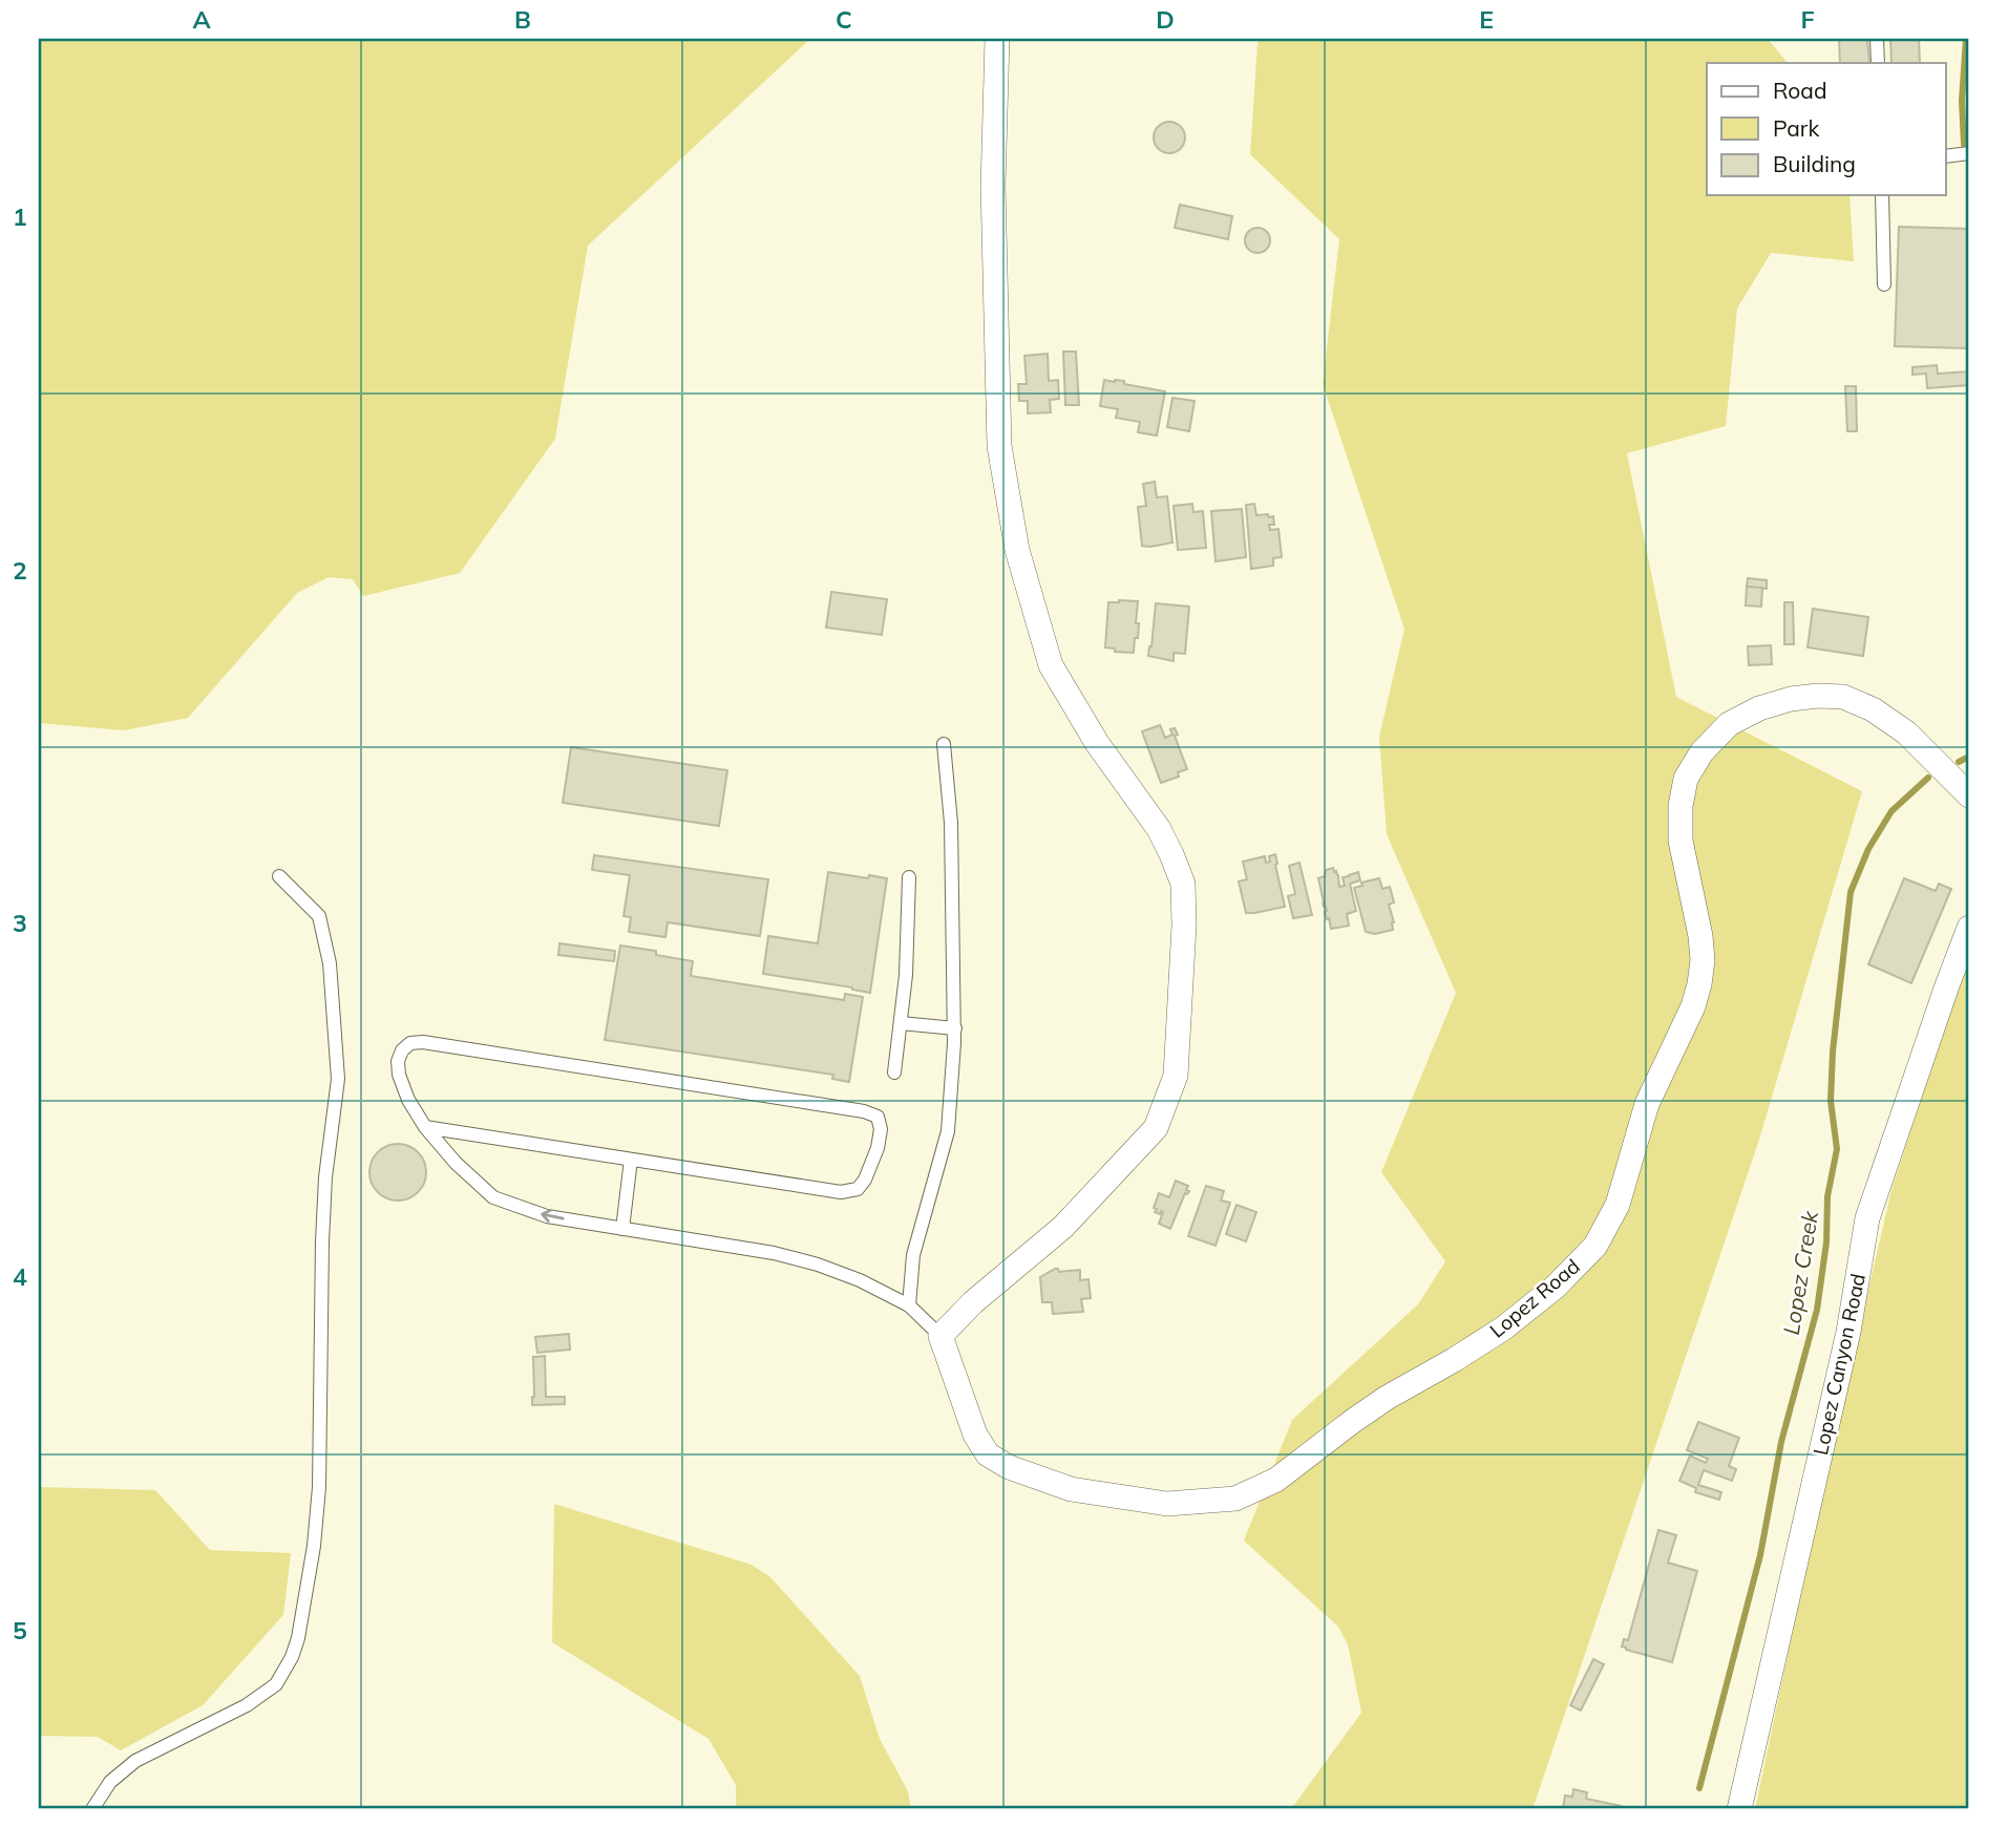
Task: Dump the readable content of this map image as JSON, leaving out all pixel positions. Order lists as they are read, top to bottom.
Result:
{
  "streets": {
    "street": ["Lopez Road", "Lopez Canyon Road"]
  },
  "water": ["Lopez Creek"],
  "legend": ["Road", "Park", "Building"],
  "grid": {
    "columns": [
      "A",
      "B",
      "C",
      "D",
      "E",
      "F"
    ],
    "rows": [
      "1",
      "2",
      "3",
      "4",
      "5"
    ]
  }
}
